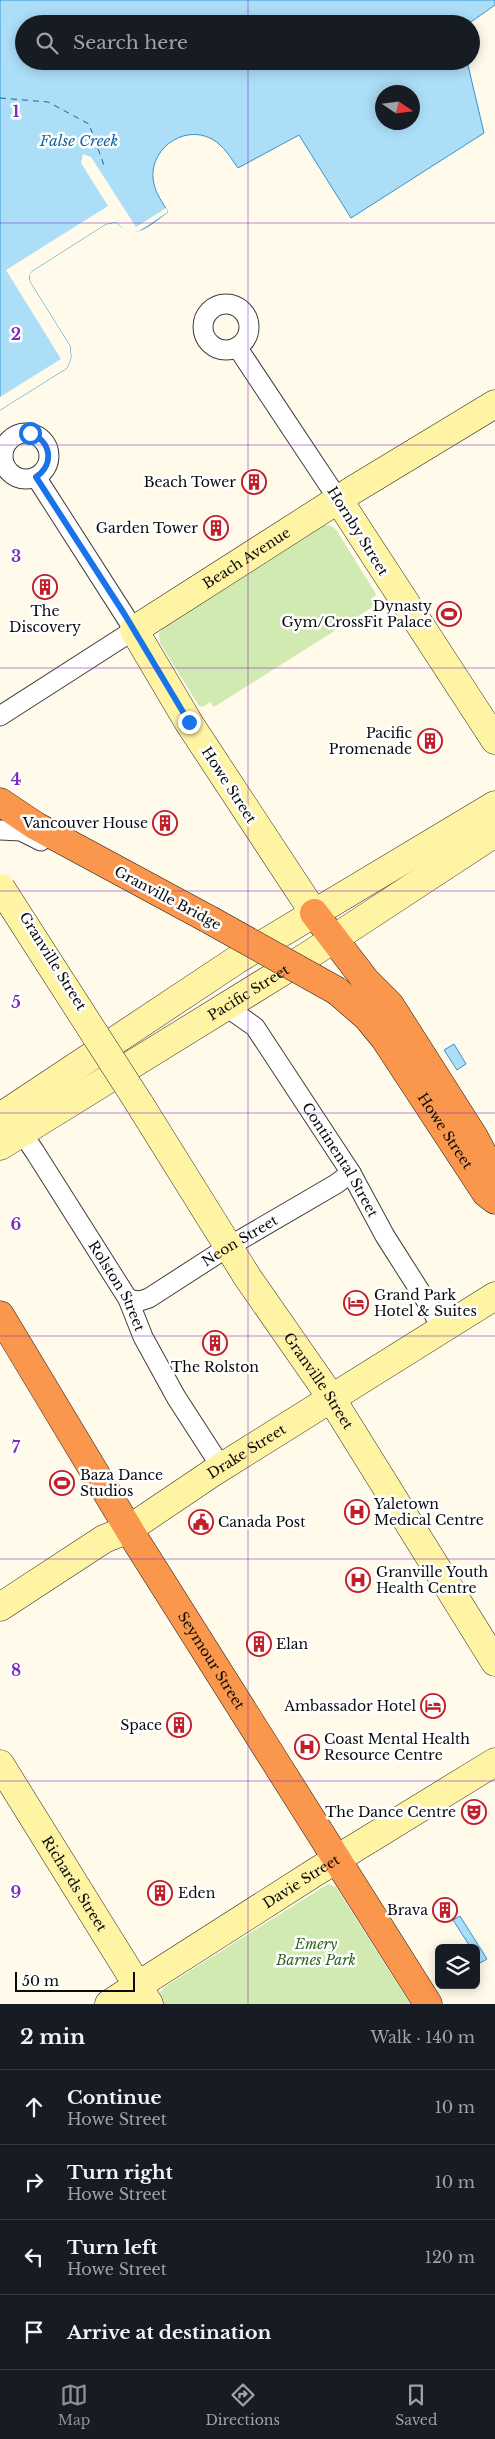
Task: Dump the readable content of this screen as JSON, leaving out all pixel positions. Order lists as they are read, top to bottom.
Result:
{
  "streets": {
    "highway": ["Howe Street", "Granville Bridge", "Seymour Street"],
    "main road": [
      "Hornby Street",
      "Beach Avenue",
      "Granville Street",
      "Pacific Street",
      "Drake Street",
      "Davie Street",
      "Richards Street"
    ],
    "street": ["Continental Street", "Neon Street", "Rolston Street"]
  },
  "crossings": [
    ["Hornby Street", "Beach Avenue"],
    ["Beach Avenue", "Howe Street"],
    ["Howe Street", "Granville Bridge"],
    ["Granville Street", "Neon Street"],
    ["Granville Street", "Drake Street"],
    ["Pacific Street", "Continental Street"],
    ["Pacific Street", "Rolston Street"],
    ["Continental Street", "Neon Street"],
    ["Continental Street", "Drake Street"],
    ["Neon Street", "Rolston Street"],
    ["Rolston Street", "Drake Street"],
    ["Drake Street", "Seymour Street"],
    ["Seymour Street", "Davie Street"],
    ["Davie Street", "Richards Street"]
  ],
  "water": ["False Creek"],
  "parks": ["Emery Barnes Park"],
  "places": {
    "building": [
      "Beach Tower",
      "Garden Tower",
      "The Discovery",
      "Pacific Promenade",
      "Vancouver House",
      "The Rolston",
      "Elan",
      "Space",
      "Eden",
      "Brava"
    ],
    "sports": ["Dynasty Gym/CrossFit Palace", "Baza Dance Studios"],
    "hotel": ["Grand Park Hotel & Suites", "Ambassador Hotel"],
    "hospital": ["Yaletown Medical Centre", "Granville Youth Health Centre", "Coast Mental Health Resource Centre"],
    "public building": ["Canada Post"],
    "theatre": ["The Dance Centre"]
  },
  "scale_bar": "50 m",
  "north": "right",
  "page": {
    "search": "Search here",
    "scale": "50 m",
    "heading": ["2 min", "Walk · 140 m"],
    "list": [
      ["Continue", "Howe Street", "10 m"],
      ["Turn right", "Howe Street", "10 m"],
      ["Turn left", "Howe Street", "120 m"],
      "Arrive at destination"
    ],
    "nav": ["Map", "Directions", "Saved"]
  },
  "grid": {
    "rows": [
      "1",
      "2",
      "3",
      "4",
      "5",
      "6",
      "7",
      "8",
      "9"
    ]
  }
}
